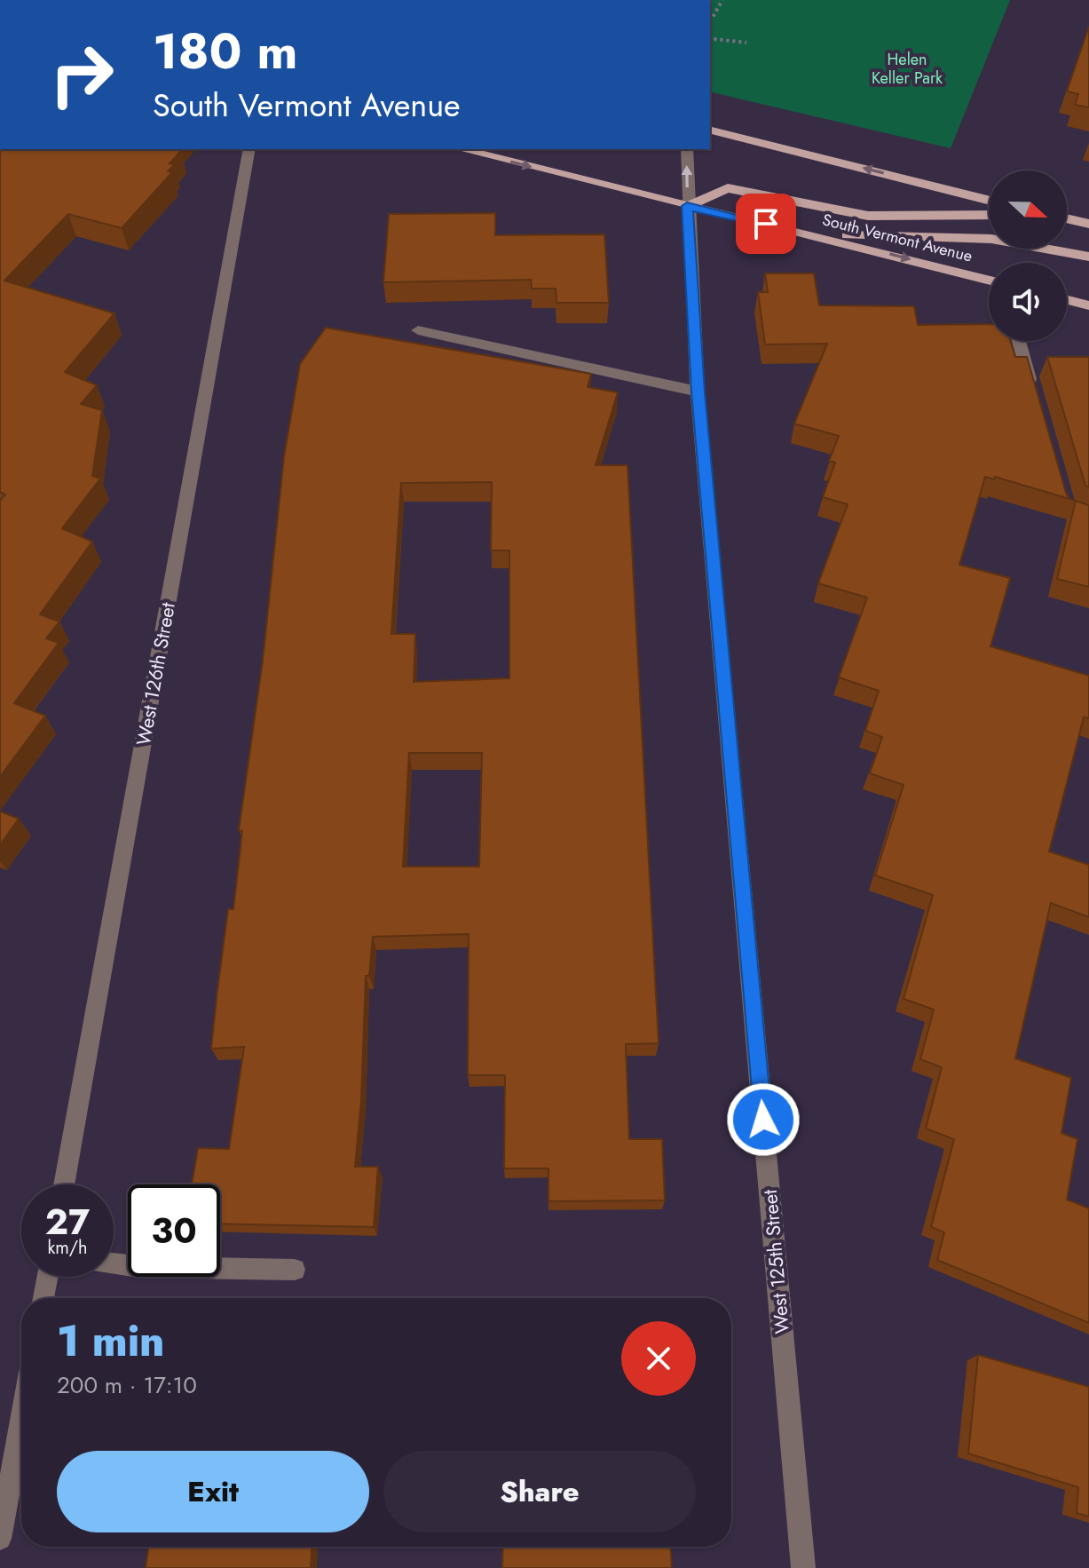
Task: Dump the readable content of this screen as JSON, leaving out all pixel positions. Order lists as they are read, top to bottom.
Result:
{
  "streets": {
    "main road": ["South Vermont Avenue"],
    "street": ["West 126th Street", "West 125th Street"]
  },
  "crossings": [
    ["South Vermont Avenue", "West 125th Street"]
  ],
  "parks": ["Helen Keller Park"],
  "north": "right",
  "page": {
    "turn": ["180 m", "South Vermont Avenue"],
    "speed": "27 km/h",
    "limit": "30",
    "heading": ["1 min", "200 m · 17:10"],
    "buttons": ["Exit", "Share"]
  }
}
